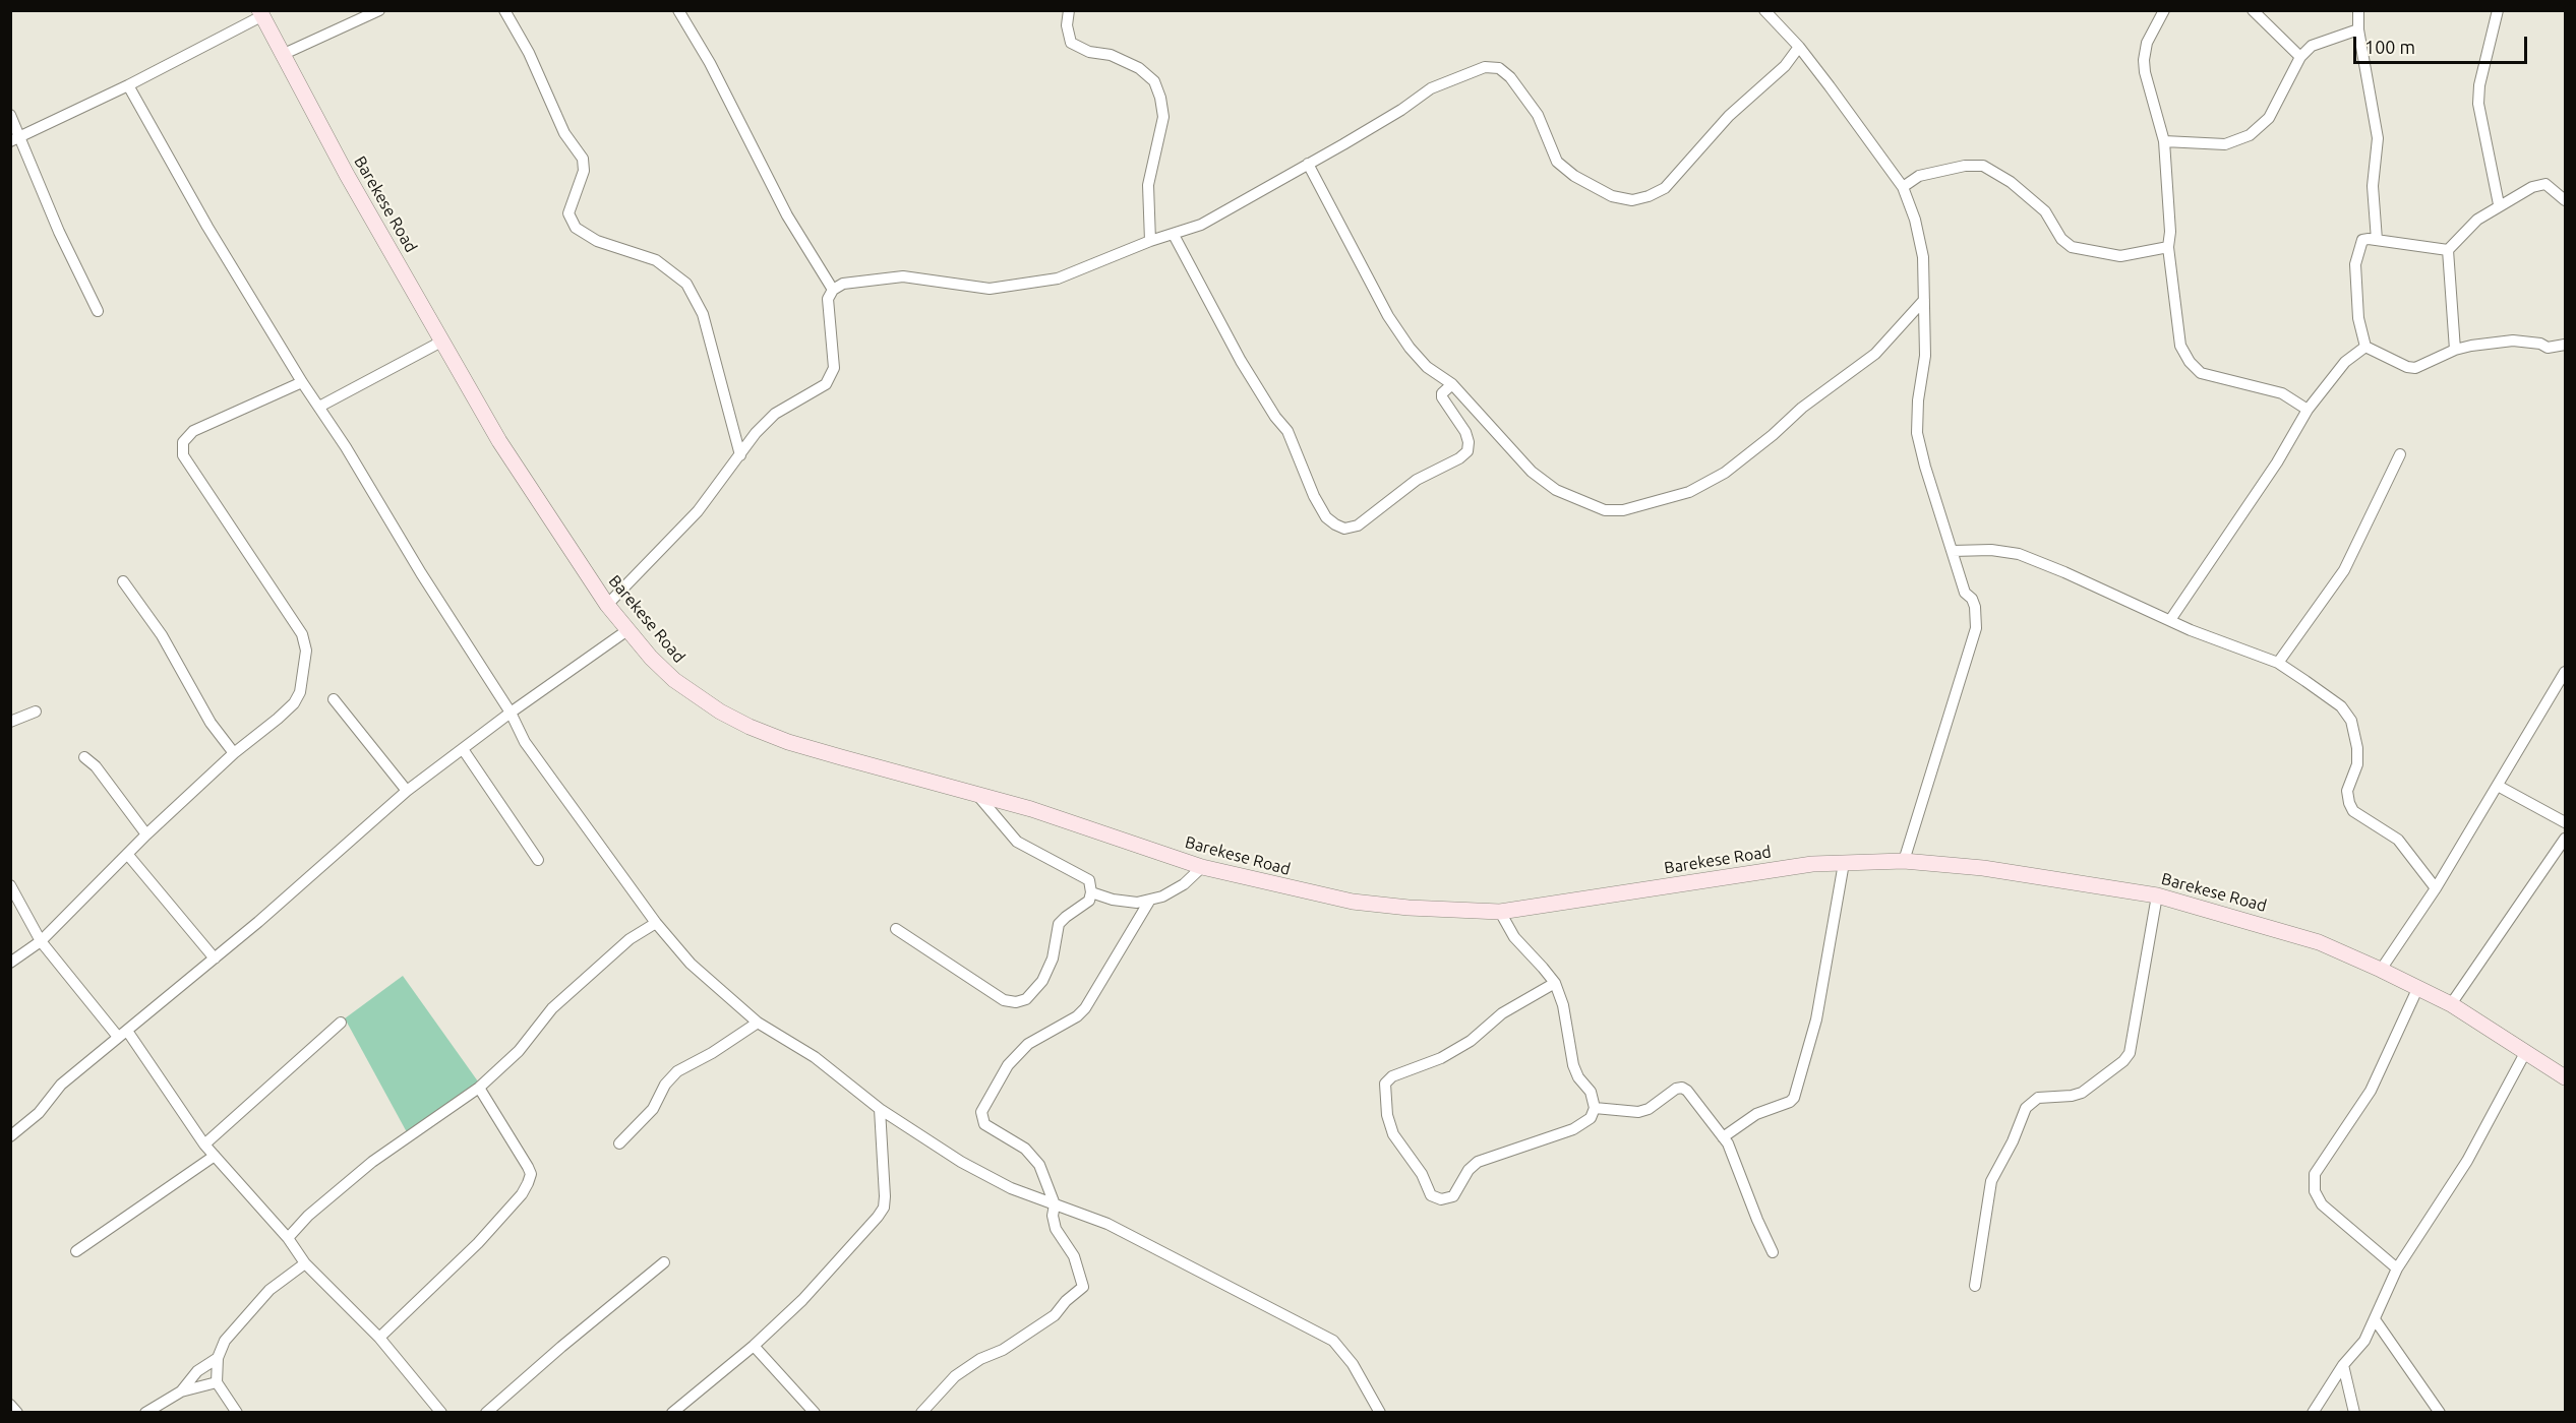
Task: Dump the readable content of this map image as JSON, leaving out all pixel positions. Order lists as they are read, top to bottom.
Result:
{
  "streets": {
    "main road": ["Barekese Road"]
  },
  "scale_bar": "100 m"
}
